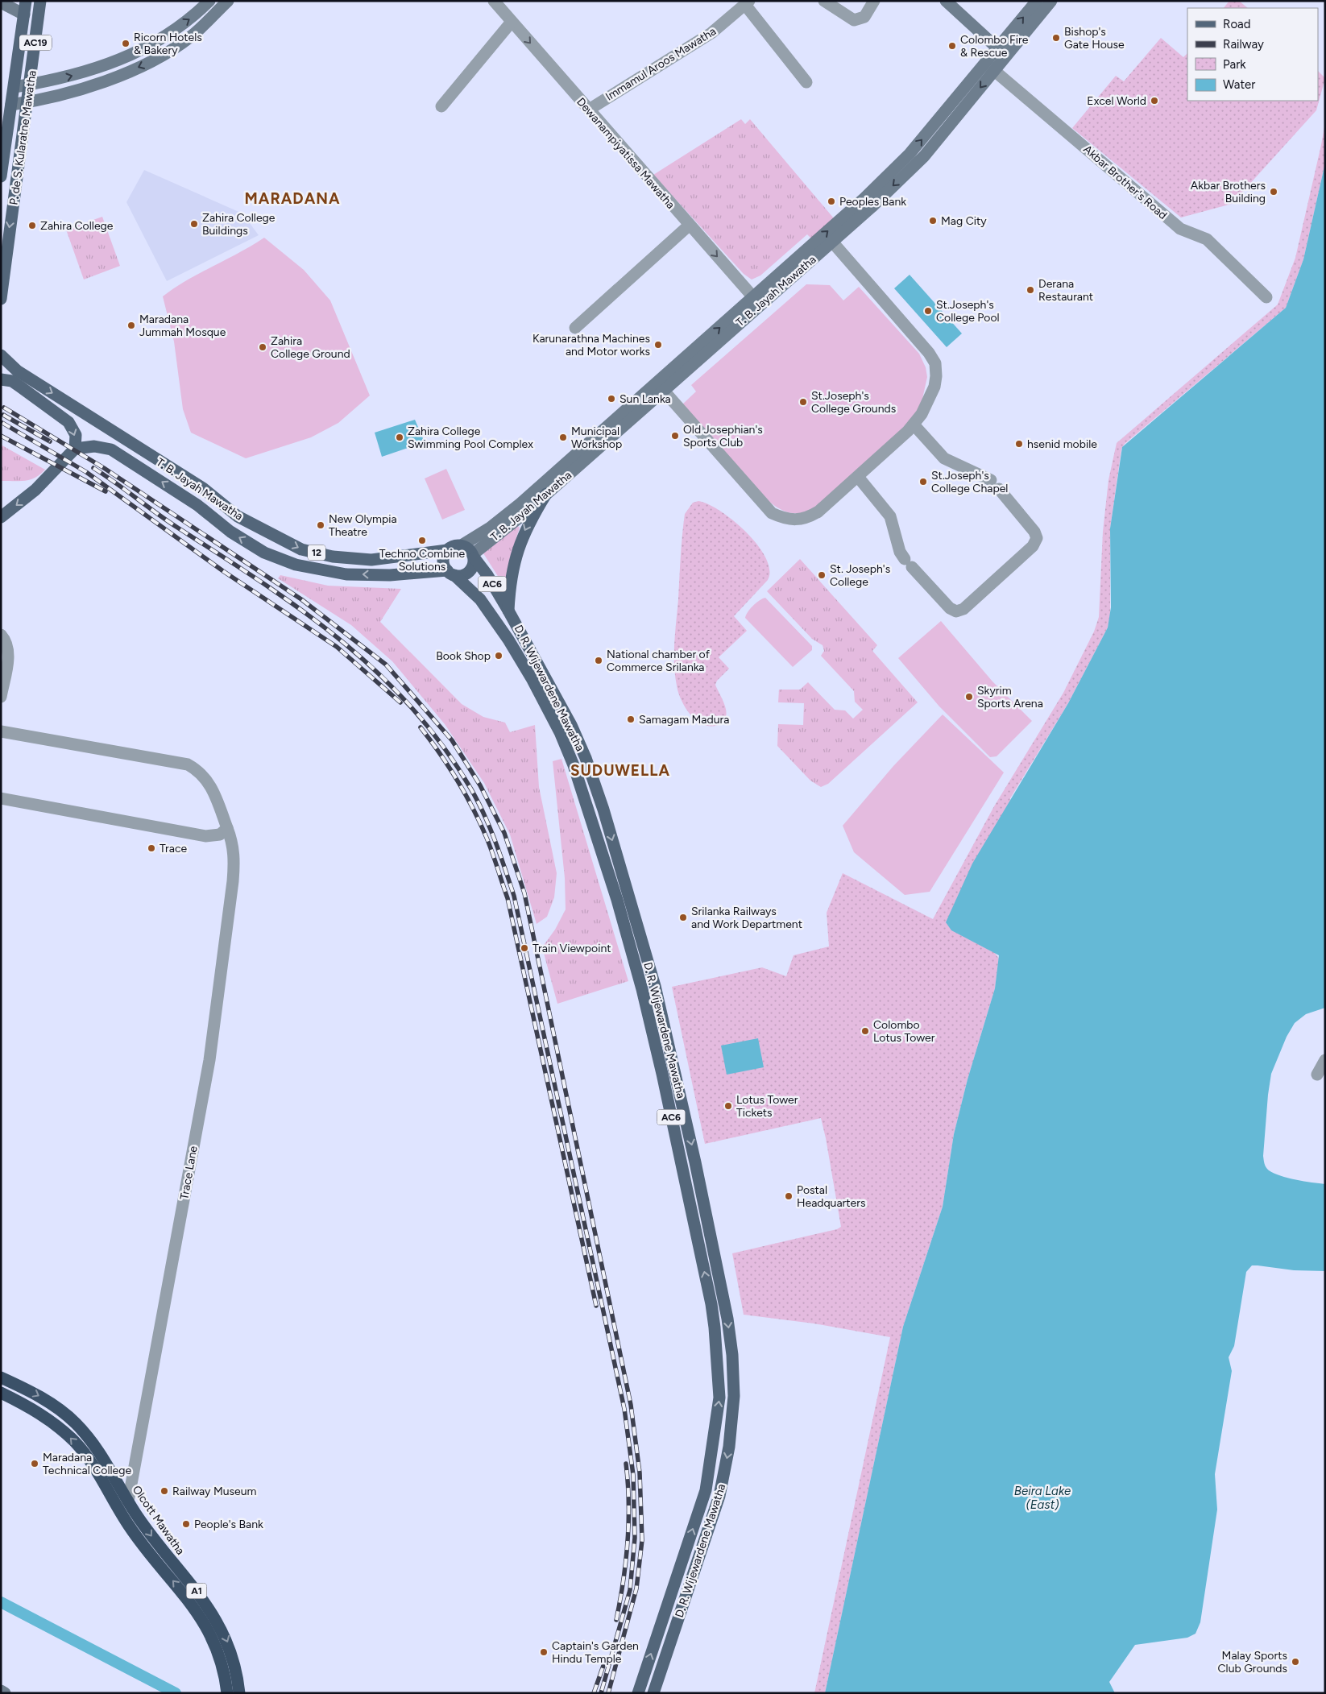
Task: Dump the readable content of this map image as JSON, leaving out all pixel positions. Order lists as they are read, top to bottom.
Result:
{
  "streets": {
    "highway": ["Olcott Mawatha", "A1"],
    "main road": [
      "AC19",
      "P. de S. Kularatne Mawatha",
      "T. B. Jayah Mawatha",
      "12",
      "AC6",
      "D. R. Wijewardene Mawatha"
    ],
    "street": [
      "Immamul Aroos Mawatha",
      "Dewanampiyatissa Mawatha",
      "Akbar Brother's Road",
      "Trace Lane"
    ]
  },
  "crossings": [
    ["Immamul Aroos Mawatha", "Dewanampiyatissa Mawatha"],
    ["Dewanampiyatissa Mawatha", "T. B. Jayah Mawatha"],
    ["Akbar Brother's Road", "T. B. Jayah Mawatha"],
    ["T. B. Jayah Mawatha", "D. R. Wijewardene Mawatha"],
    ["Trace Lane", "Olcott Mawatha"]
  ],
  "one_way": ["Dewanampiyatissa Mawatha"],
  "districts": ["MARADANA", "SUDUWELLA"],
  "water": ["Beira Lake (East)"],
  "places": [
    "Bishop's Gate House",
    "Ricorn Hotels & Bakery",
    "Colombo Fire & Rescue",
    "Excel World",
    "Akbar Brothers Building",
    "Peoples Bank",
    "Mag City",
    "Zahira College Buildings",
    "Zahira College",
    "Derana Restaurant",
    "St.Joseph's College Pool",
    "Maradana Jummah Mosque",
    "Karunarathna Machines and Motor works",
    "Zahira College Ground",
    "Sun Lanka",
    "St.Joseph's College Grounds",
    "Old Josephian's Sports Club",
    "Zahira College Swimming Pool Complex",
    "Municipal Workshop",
    "hsenid mobile",
    "St.Joseph's College Chapel",
    "New Olympia Theatre",
    "Techno Combine Solutions",
    "St. Joseph's College",
    "Book Shop",
    "National chamber of Commerce Srilanka",
    "Skyrim Sports Arena",
    "Samagam Madura",
    "Trace",
    "Srilanka Railways and Work Department",
    "Train Viewpoint",
    "Colombo Lotus Tower",
    "Lotus Tower Tickets",
    "Postal Headquarters",
    "Maradana Technical College",
    "Railway Museum",
    "People's Bank",
    "Captain's Garden Hindu Temple",
    "Malay Sports Club Grounds"
  ],
  "legend": [
    "Road",
    "Railway",
    "Park",
    "Water"
  ]
}
